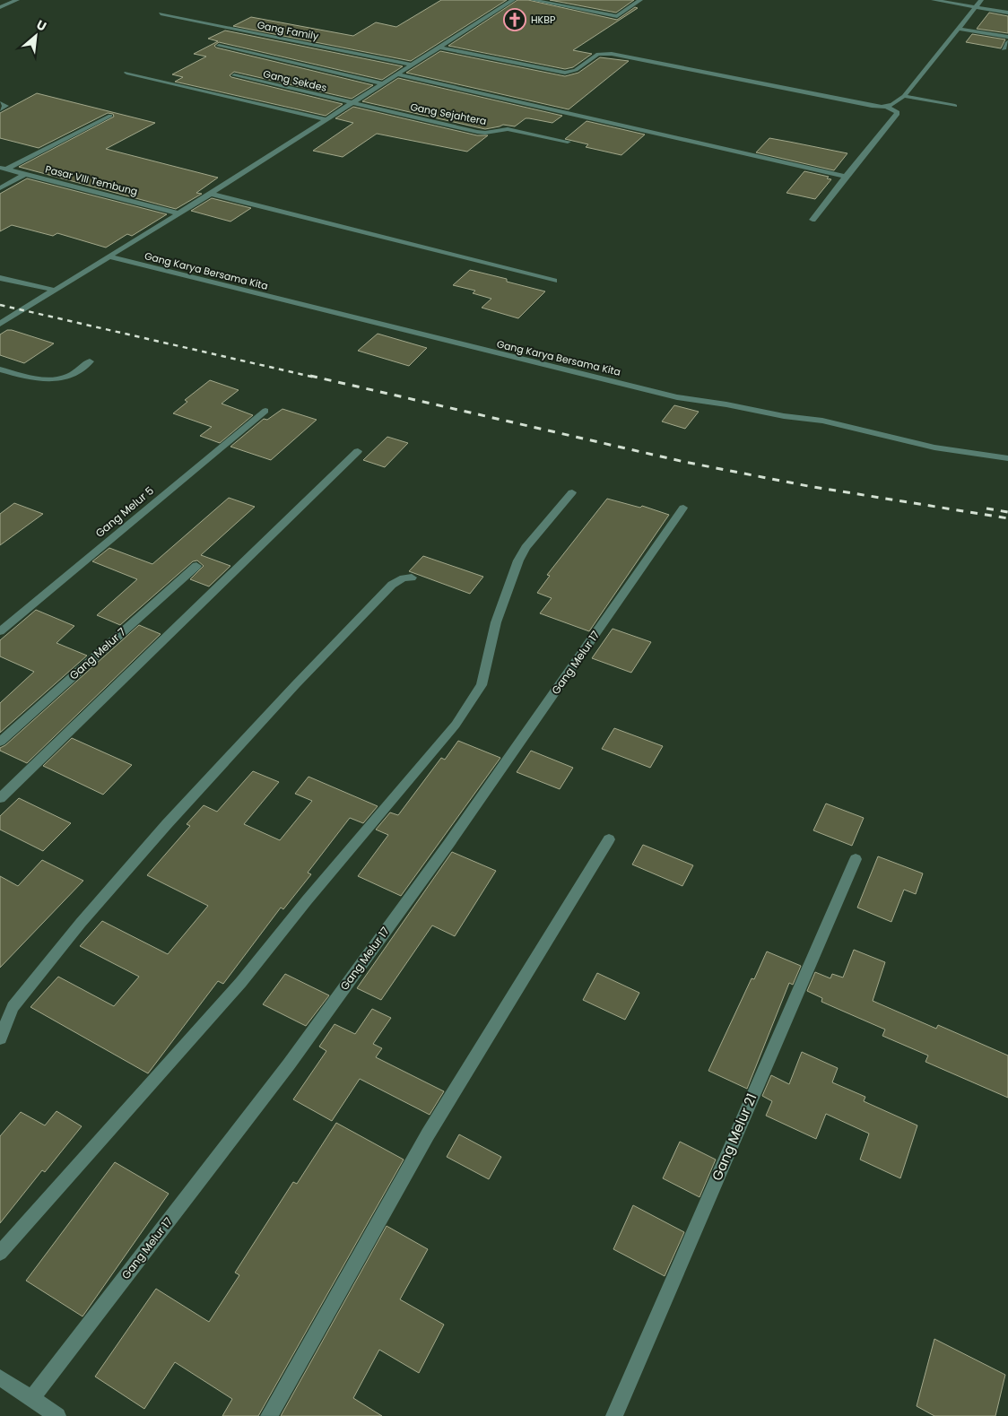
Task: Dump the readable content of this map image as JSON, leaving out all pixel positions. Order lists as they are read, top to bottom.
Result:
{
  "streets": {
    "street": [
      "Gang Family",
      "Gang Sekdes",
      "Gang Sejahtera",
      "Pasar VIII Tembung",
      "Gang Karya Bersama Kita",
      "Gang Melur 5",
      "Gang Melur 7",
      "Gang Melur 17",
      "Gang Melur 21"
    ]
  },
  "crossings": [
    ["Gang Sekdes", "Gang Sejahtera"]
  ],
  "places": {
    "church": ["HKBP"]
  },
  "north": "top right"
}
